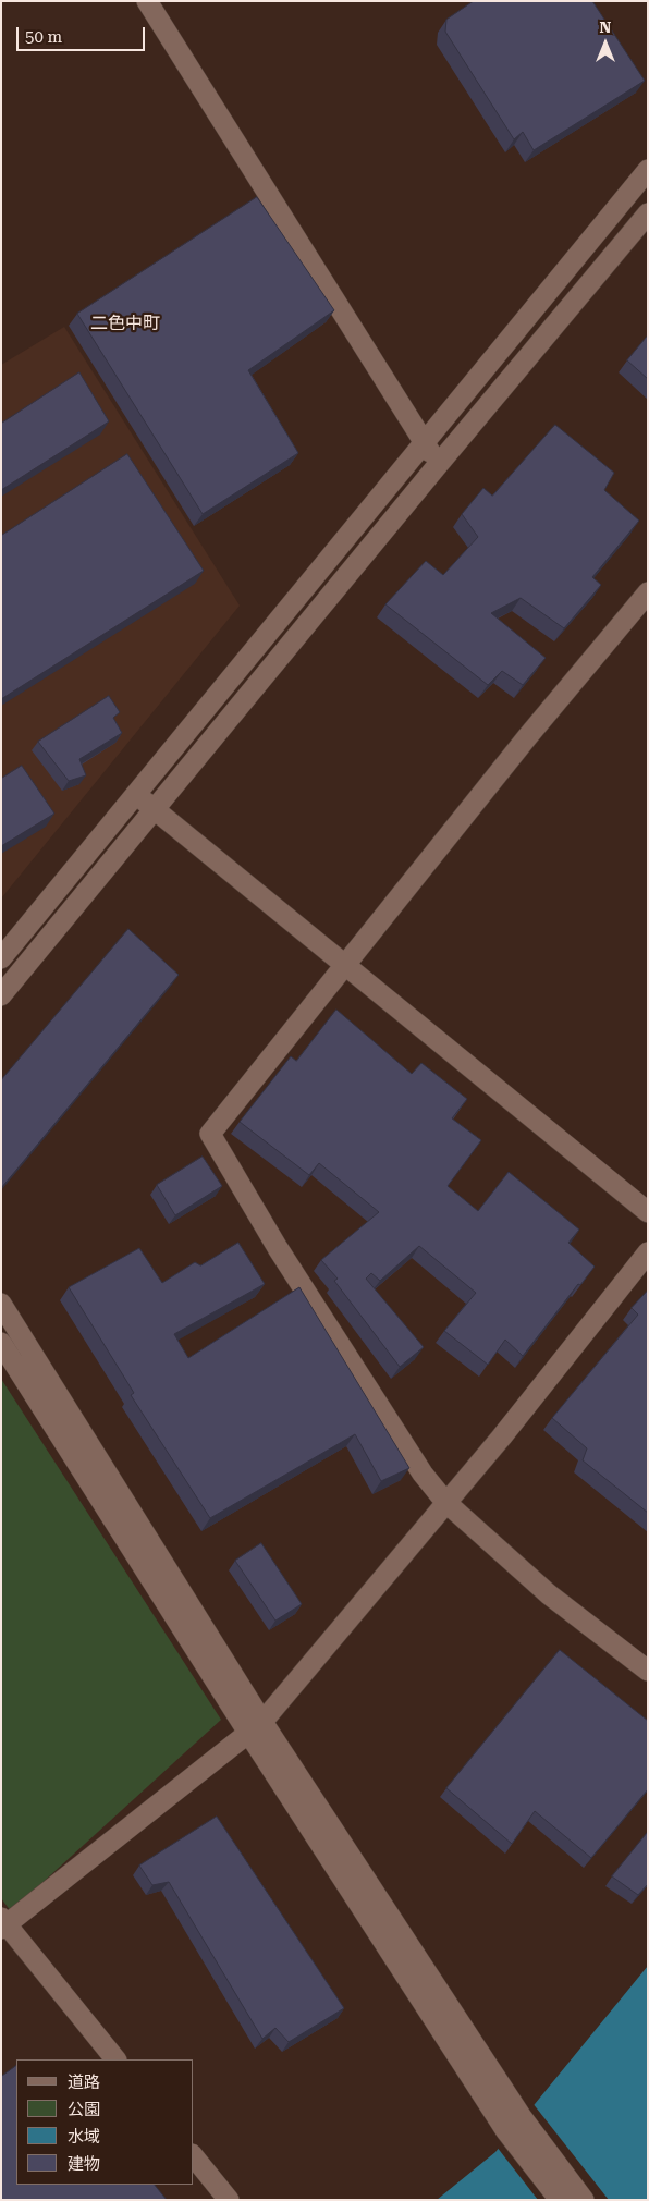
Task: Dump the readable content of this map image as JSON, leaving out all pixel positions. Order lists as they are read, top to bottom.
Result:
{
  "districts": ["二色中町"],
  "legend": [
    "道路",
    "公園",
    "水域",
    "建物"
  ],
  "scale_bar": "50 m",
  "north": "top"
}
